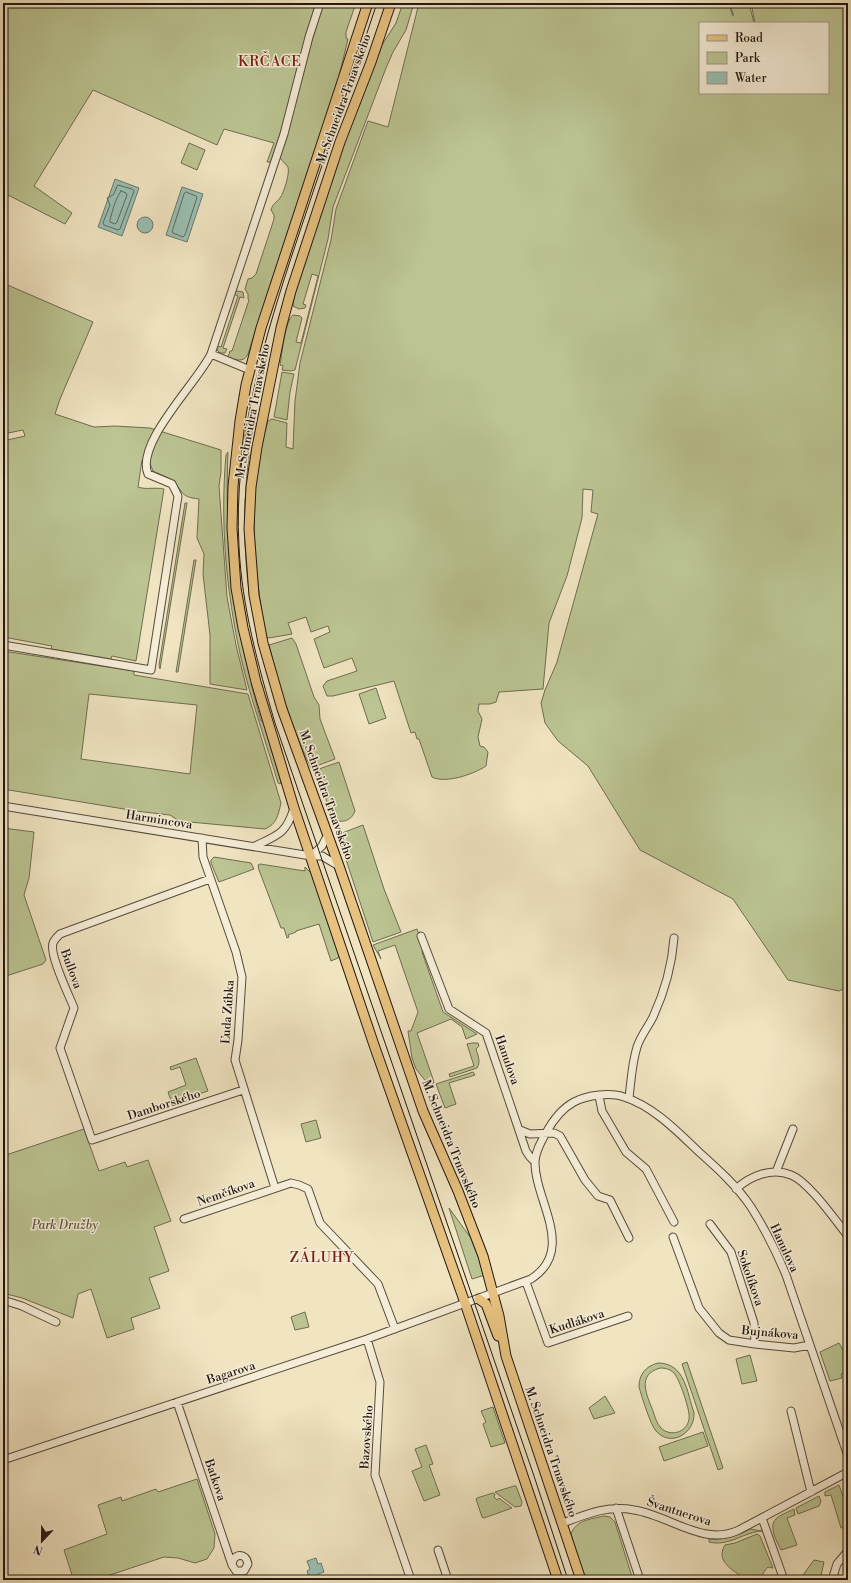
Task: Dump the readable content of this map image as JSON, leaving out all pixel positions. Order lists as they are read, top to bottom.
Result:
{
  "streets": {
    "main road": ["M. Schneidra Trnavského"],
    "street": [
      "Harmincova",
      "Bullova",
      "Ľuda Zúbka",
      "Hanulova",
      "Damborského",
      "Nemčíkova",
      "Sokolíkova",
      "Kudlákova",
      "Bujnákova",
      "Bagarova",
      "Bazovského",
      "Batkova",
      "Švantnerova"
    ]
  },
  "crossings": [
    ["M. Schneidra Trnavského", "Harmincova"],
    ["M. Schneidra Trnavského", "Hanulova"],
    ["M. Schneidra Trnavského", "Bagarova"],
    ["M. Schneidra Trnavského", "Švantnerova"],
    ["Harmincova", "Ľuda Zúbka"],
    ["Bullova", "Ľuda Zúbka"],
    ["Bullova", "Damborského"],
    ["Ľuda Zúbka", "Damborského"],
    ["Ľuda Zúbka", "Nemčíkova"],
    ["Hanulova", "Kudlákova"],
    ["Hanulova", "Bujnákova"],
    ["Hanulova", "Bagarova"],
    ["Nemčíkova", "Bagarova"],
    ["Sokolíkova", "Bujnákova"],
    ["Bagarova", "Bazovského"],
    ["Bagarova", "Batkova"]
  ],
  "districts": ["KRČACE", "ZÁLUHY"],
  "parks": ["Park Družby"],
  "legend": ["Road", "Park", "Water"],
  "north": "bottom"
}
